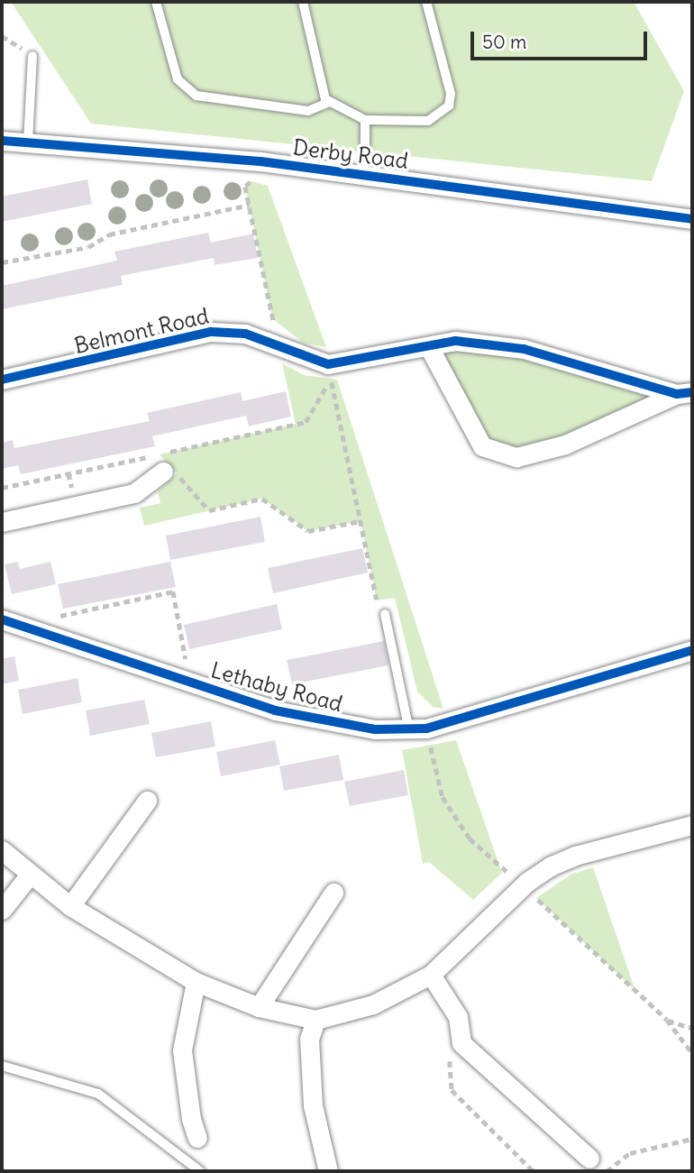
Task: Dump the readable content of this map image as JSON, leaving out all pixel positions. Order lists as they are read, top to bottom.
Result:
{
  "streets": {
    "street": ["Derby Road", "Belmont Road", "Lethaby Road"]
  },
  "scale_bar": "50 m"
}
